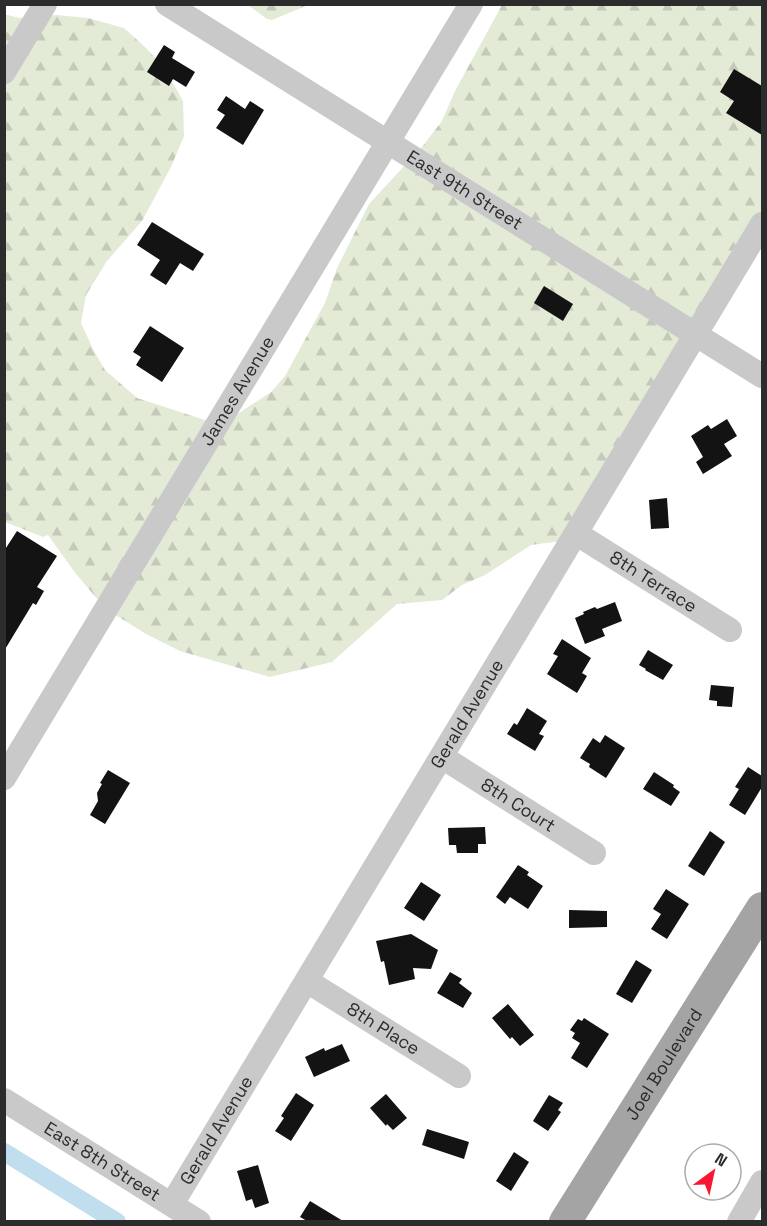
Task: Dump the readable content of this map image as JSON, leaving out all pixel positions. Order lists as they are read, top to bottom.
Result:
{
  "streets": {
    "main road": ["Joel Boulevard"],
    "street": [
      "East 9th Street",
      "James Avenue",
      "8th Terrace",
      "Gerald Avenue",
      "8th Court",
      "8th Place",
      "East 8th Street"
    ]
  },
  "crossings": [
    ["East 9th Street", "James Avenue"],
    ["East 9th Street", "Gerald Avenue"],
    ["8th Terrace", "Gerald Avenue"],
    ["Gerald Avenue", "8th Court"],
    ["Gerald Avenue", "8th Place"],
    ["Gerald Avenue", "East 8th Street"]
  ],
  "north": "top right"
}
